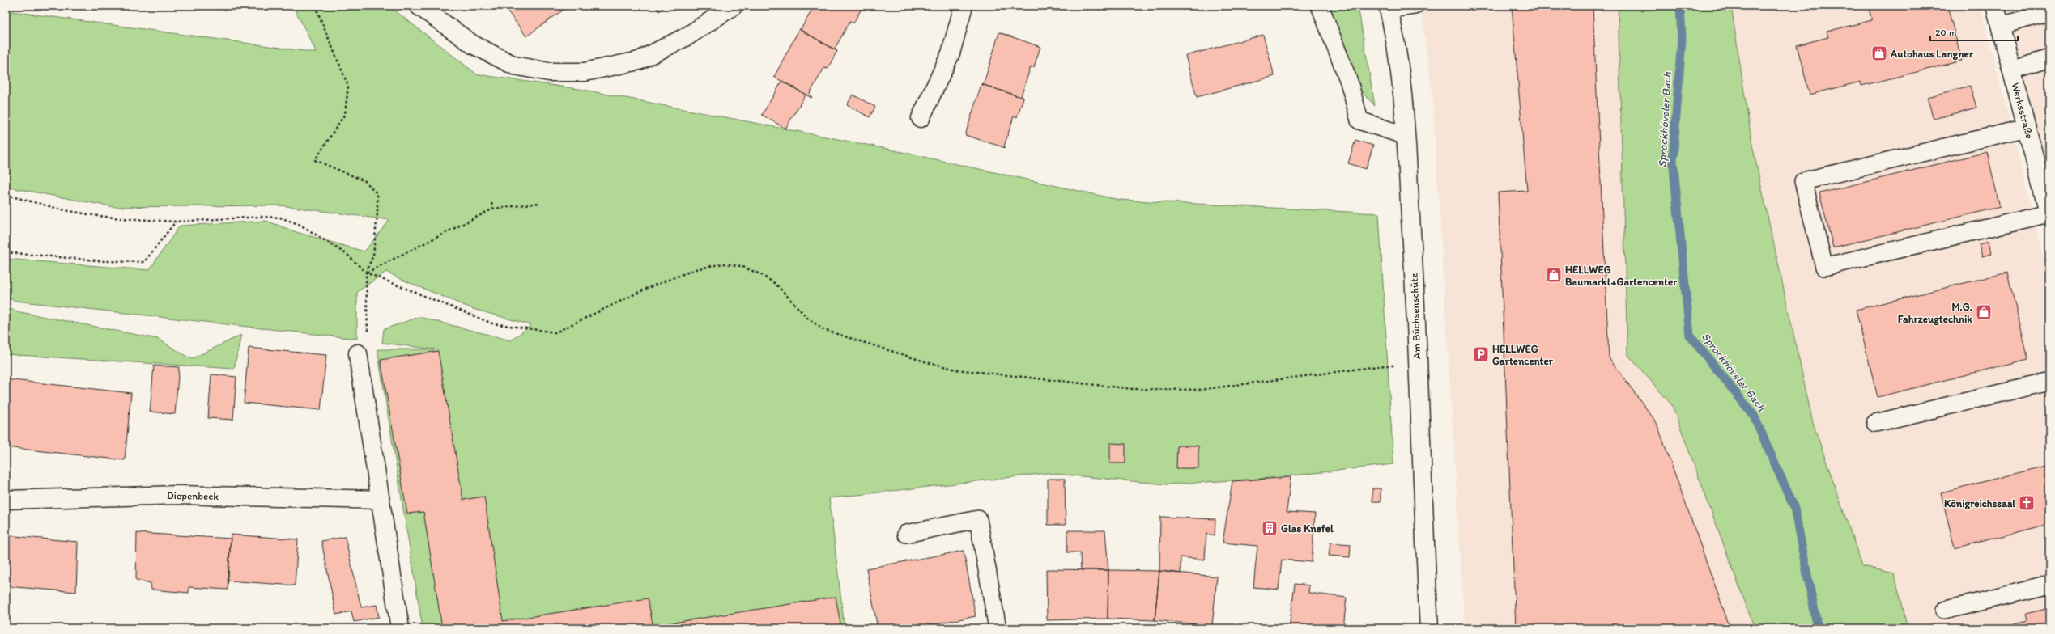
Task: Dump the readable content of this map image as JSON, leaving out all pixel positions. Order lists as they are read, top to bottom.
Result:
{
  "streets": {
    "street": ["Werksstraße", "Am Büchsenschütz", "Diepenbeck"]
  },
  "water": ["Sprockhöveler Bach"],
  "places": {
    "shop": ["Autohaus Langner", "HELLWEG Baumarkt+Gartencenter", "M.G. Fahrzeugtechnik"],
    "parking": ["HELLWEG Gartencenter"],
    "church": ["Königreichssaal"],
    "building": ["Glas Knefel"]
  },
  "scale_bar": "20 m"
}
